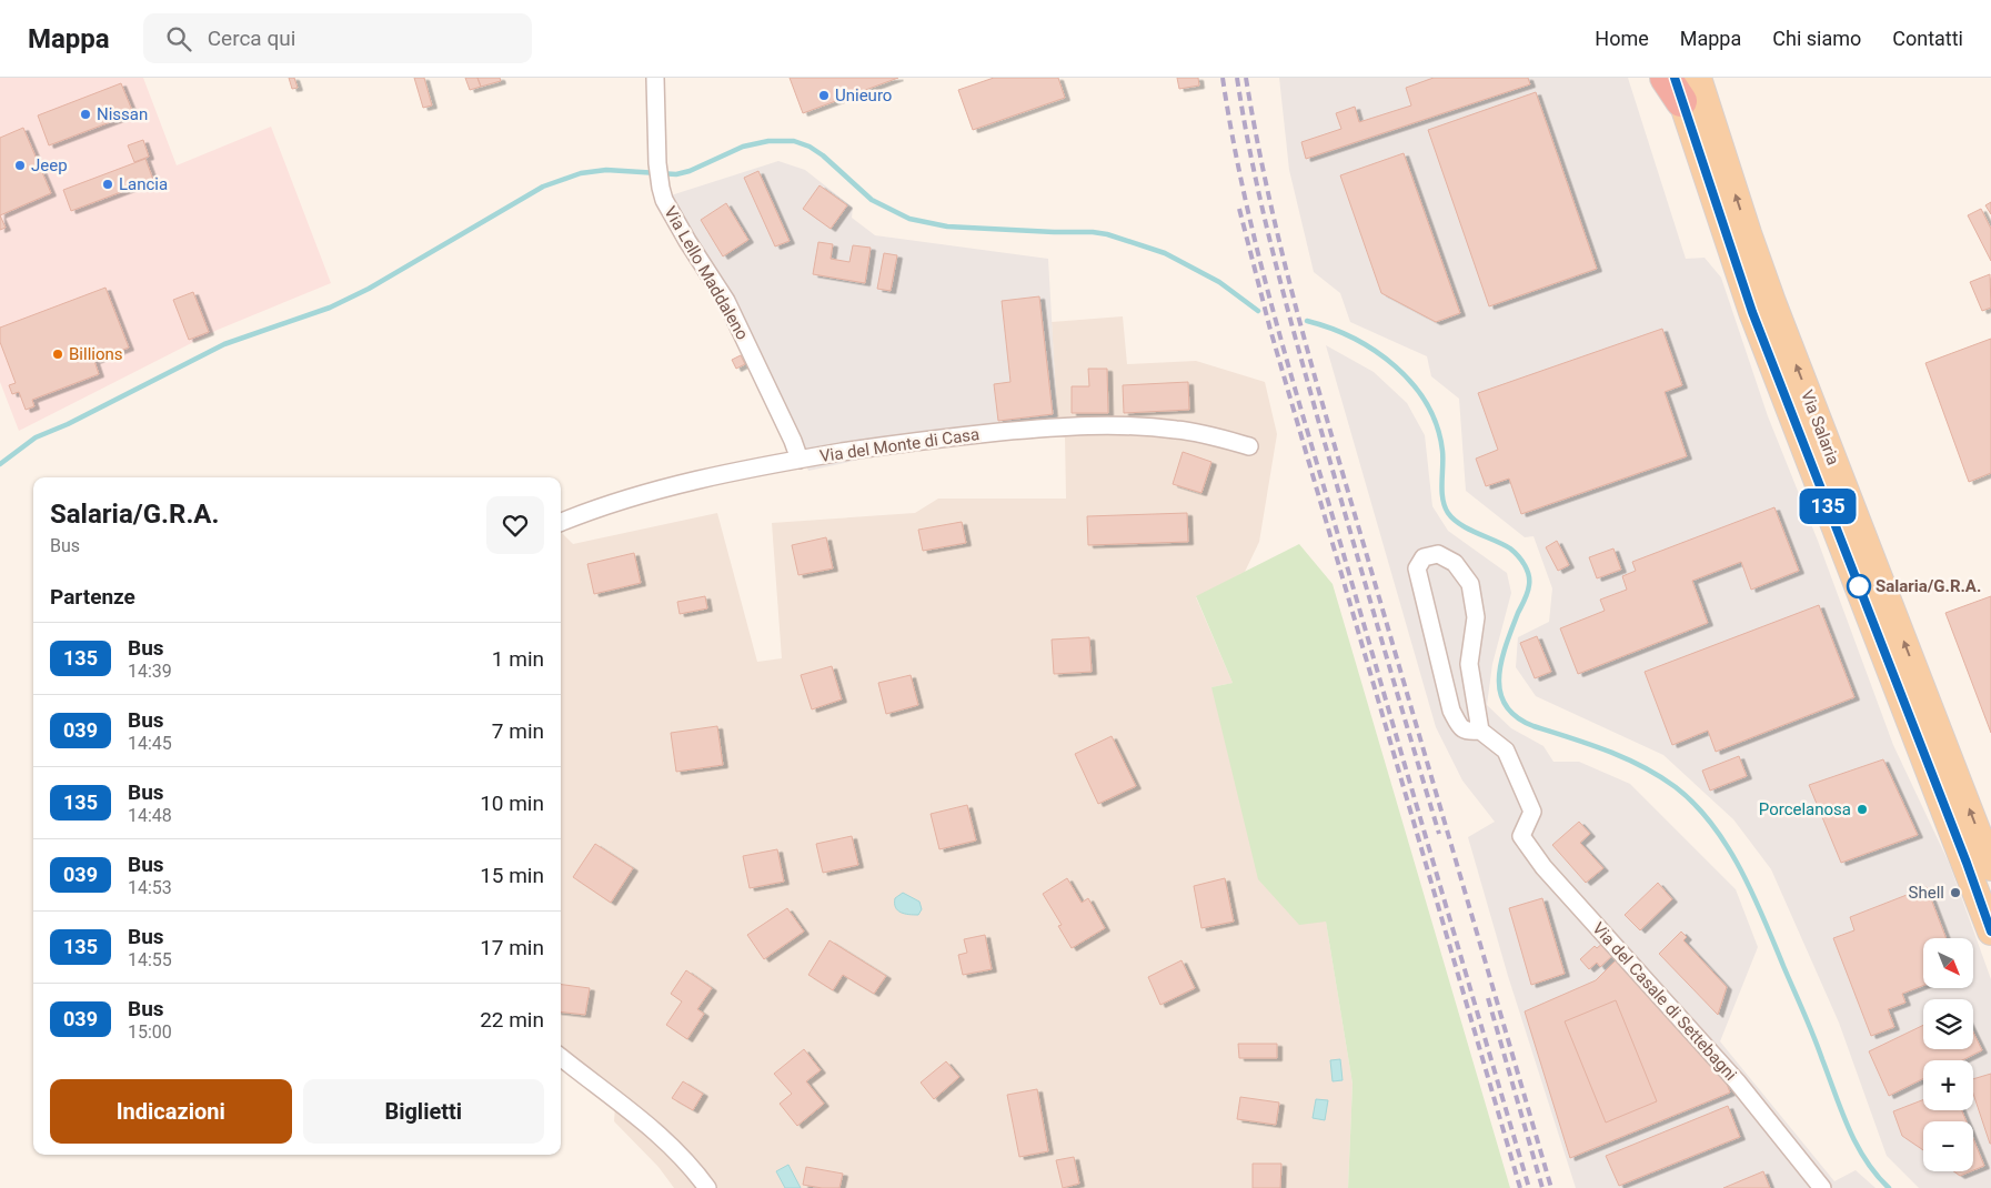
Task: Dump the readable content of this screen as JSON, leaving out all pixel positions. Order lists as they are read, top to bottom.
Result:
{
  "streets": {
    "main road": ["Via Salaria"],
    "street": ["Via Lello Maddaleno", "Via del Monte di Casa", "Via del Casale di Settebagni"]
  },
  "crossings": [
    ["Via Lello Maddaleno", "Via del Monte di Casa"]
  ],
  "places": [
    "Unieuro",
    "Nissan",
    "Jeep",
    "Lancia",
    "Billions",
    "Salaria/G.R.A.",
    "Porcelanosa",
    "Shell"
  ],
  "lines": ["bus line 135"],
  "north": "bottom right",
  "page": {
    "header": "Mappa",
    "search": "Cerca qui",
    "nav": [
      "Home",
      "Mappa",
      "Chi siamo",
      "Contatti"
    ],
    "on_map": "135",
    "heading": [
      ["Salaria/G.R.A.", "Bus"],
      "Partenze"
    ],
    "list": [
      {
        "mark": "135",
        "name": "Bus",
        "note": "14:39",
        "value": "1 min"
      },
      {
        "mark": "039",
        "name": "Bus",
        "note": "14:45",
        "value": "7 min"
      },
      {
        "mark": "135",
        "name": "Bus",
        "note": "14:48",
        "value": "10 min"
      },
      {
        "mark": "039",
        "name": "Bus",
        "note": "14:53",
        "value": "15 min"
      },
      {
        "mark": "135",
        "name": "Bus",
        "note": "14:55",
        "value": "17 min"
      },
      {
        "mark": "039",
        "name": "Bus",
        "note": "15:00",
        "value": "22 min"
      }
    ],
    "map_buttons": ["+", "−"],
    "buttons": ["Indicazioni", "Biglietti"]
  }
}
